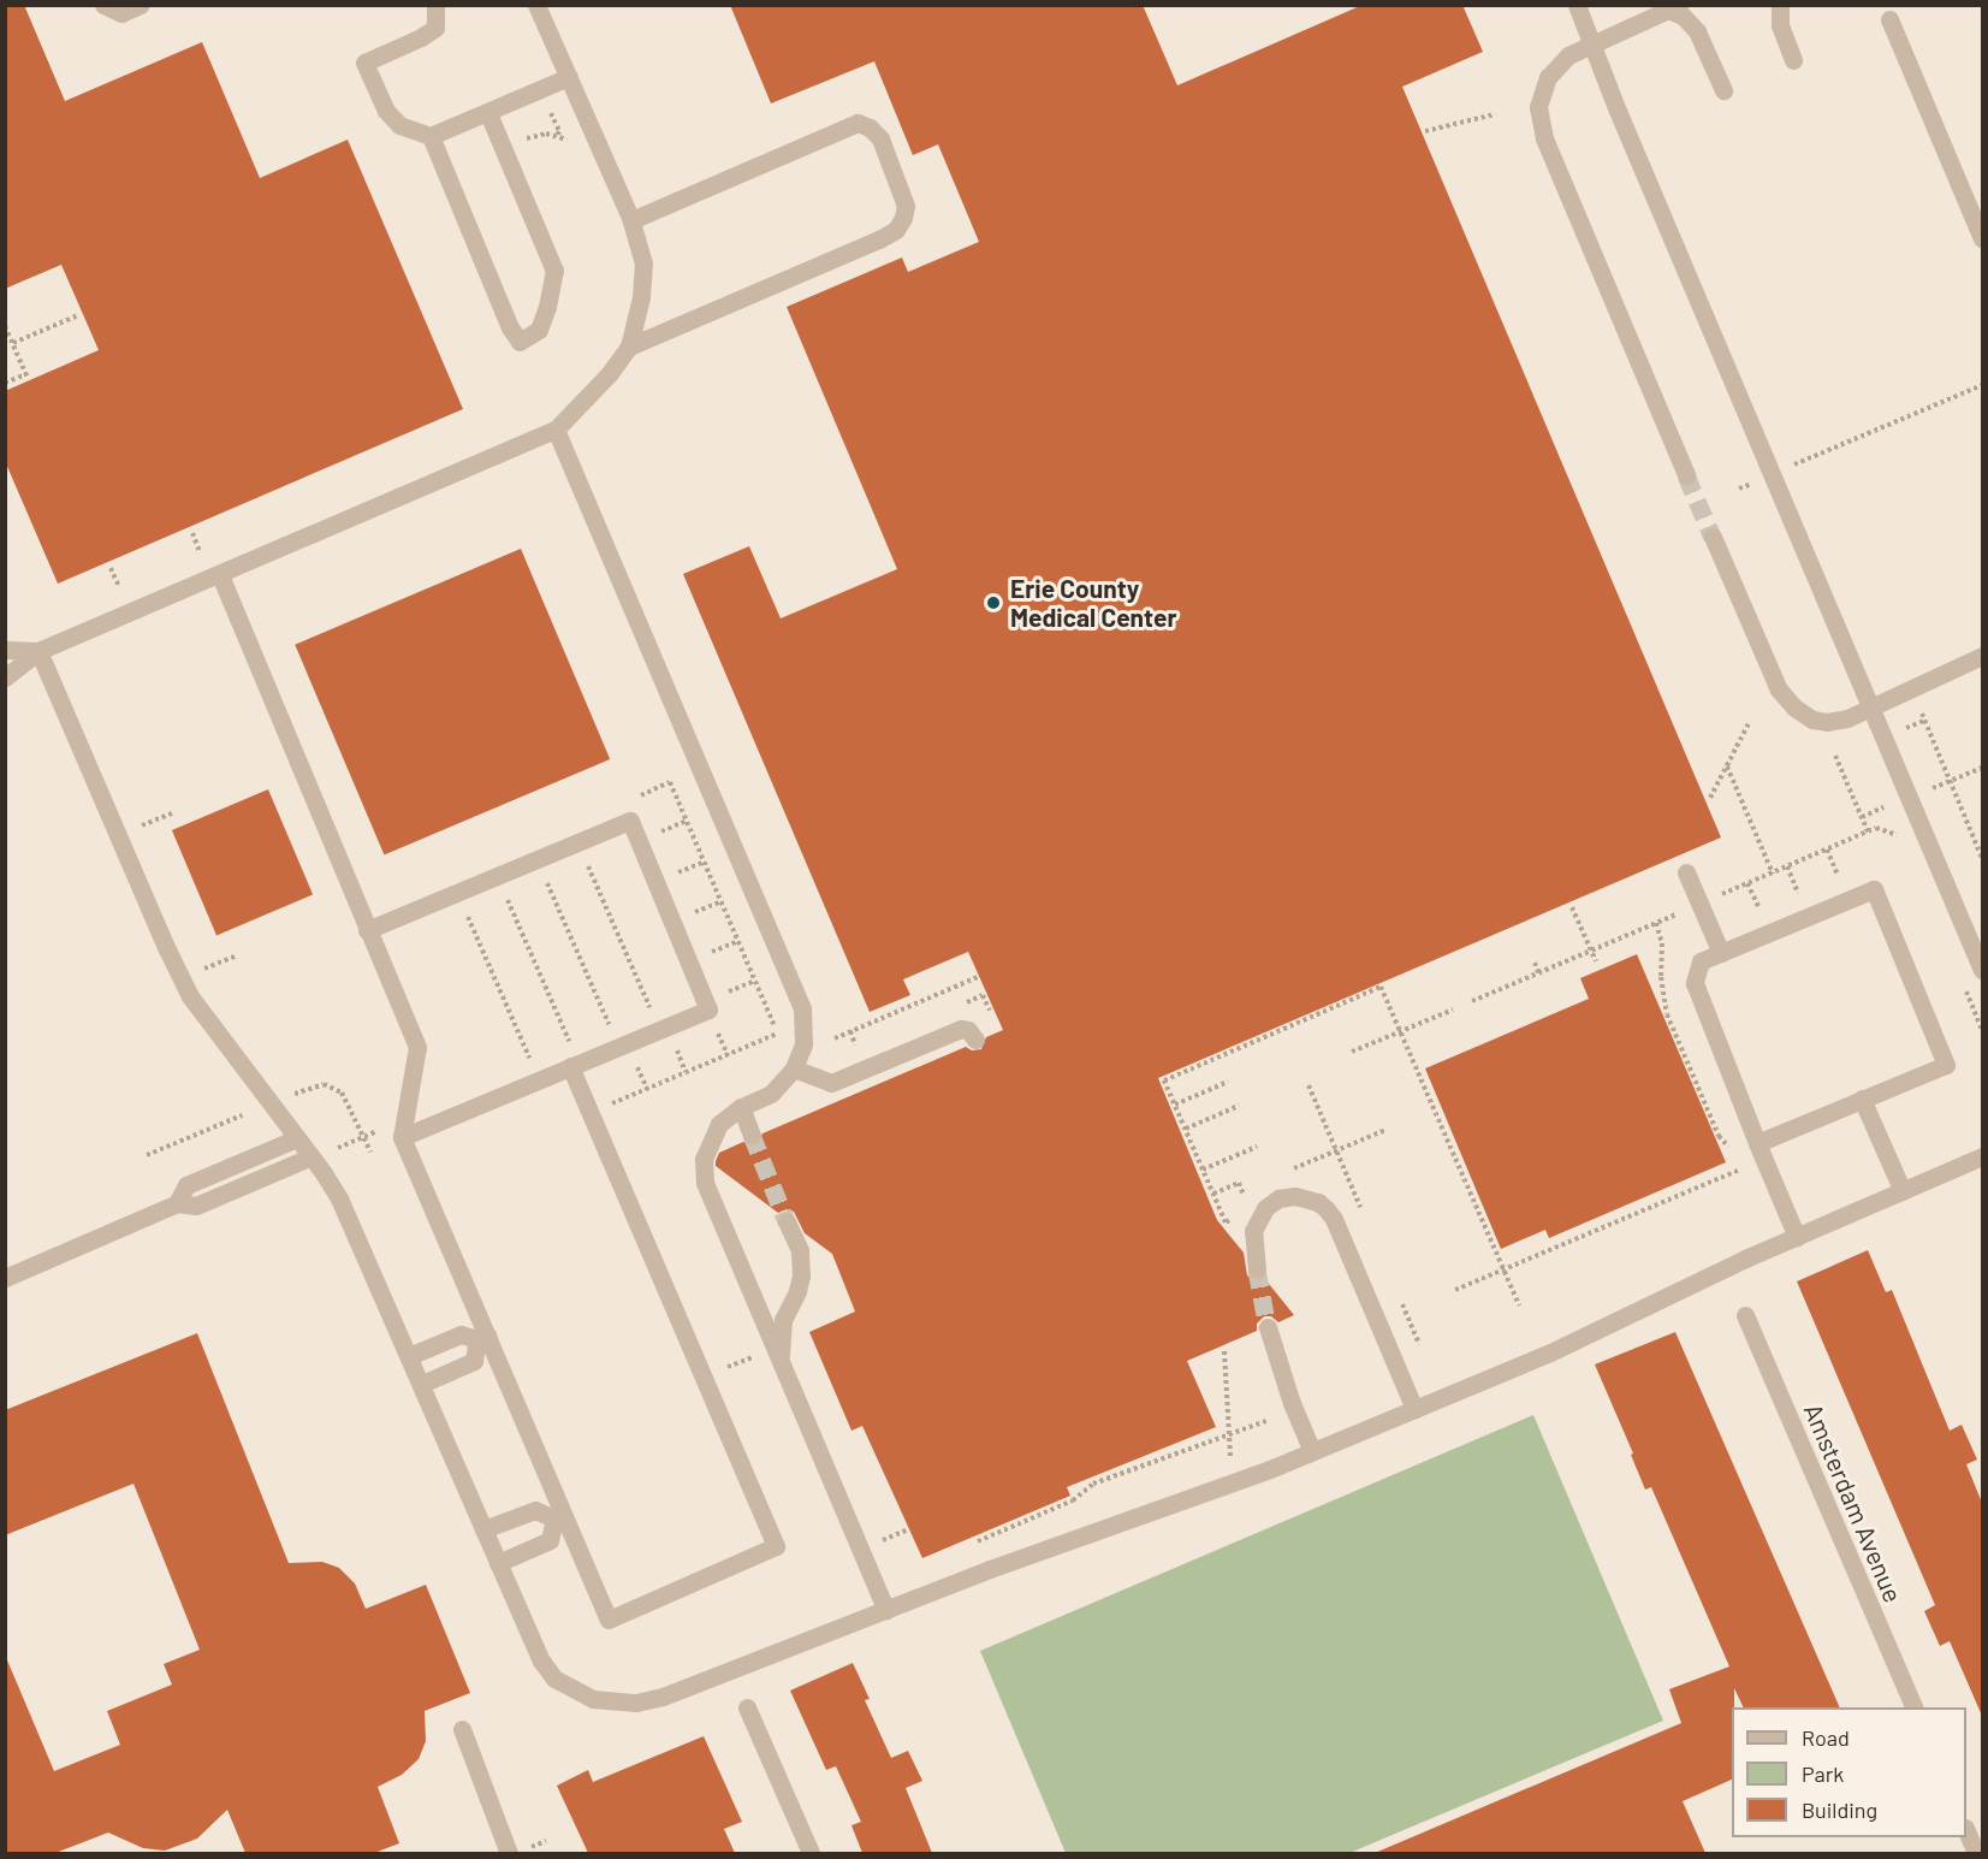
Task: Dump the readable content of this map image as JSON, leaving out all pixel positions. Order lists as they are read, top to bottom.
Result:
{
  "streets": {
    "street": ["Amsterdam Avenue"]
  },
  "places": ["Erie County Medical Center"],
  "legend": ["Road", "Park", "Building"]
}
